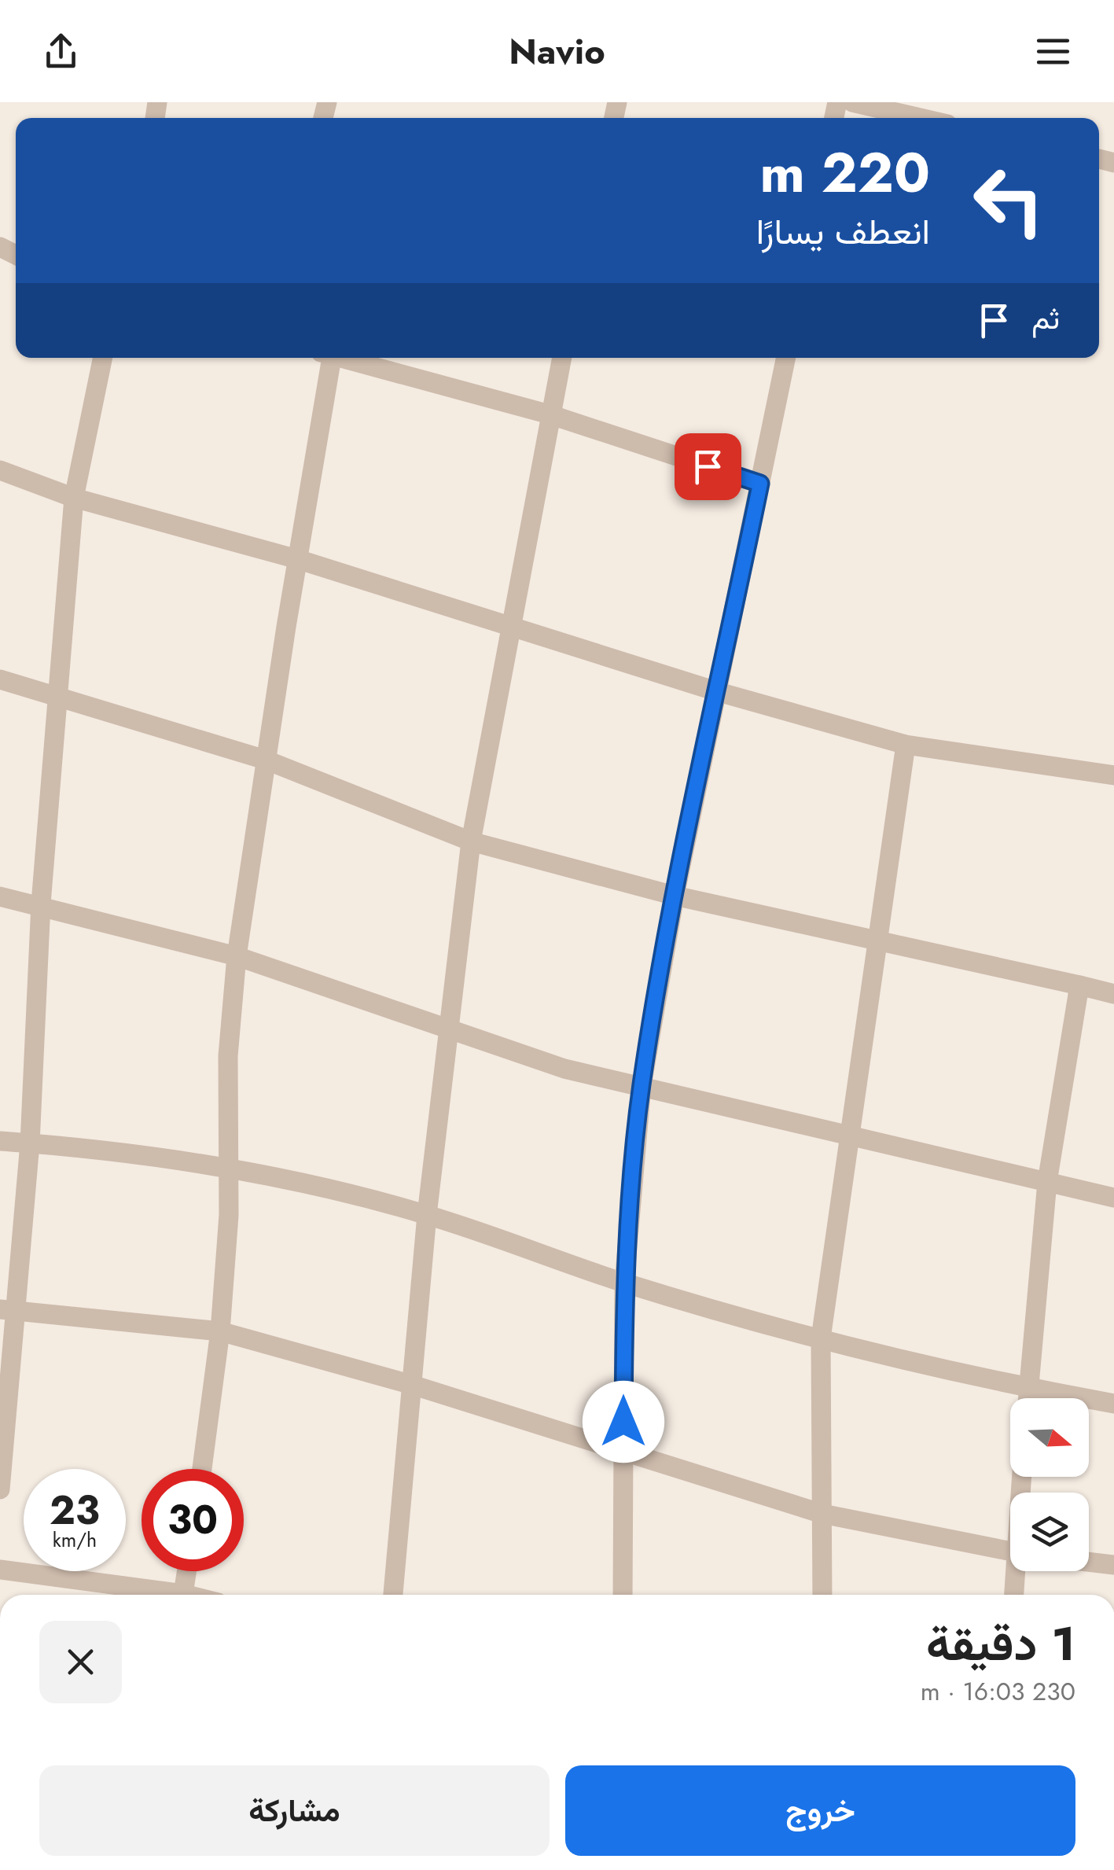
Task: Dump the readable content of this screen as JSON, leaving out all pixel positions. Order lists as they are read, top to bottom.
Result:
{
  "north": "right",
  "page": {
    "header": "Navio",
    "turn": ["220 m", "انعطف يسارًا"],
    "then": "ثم",
    "speed": "23 km/h",
    "limit": "30",
    "heading": ["1 دقيقة", "230 m · 16:03"],
    "buttons": ["خروج", "مشاركة"]
  }
}
